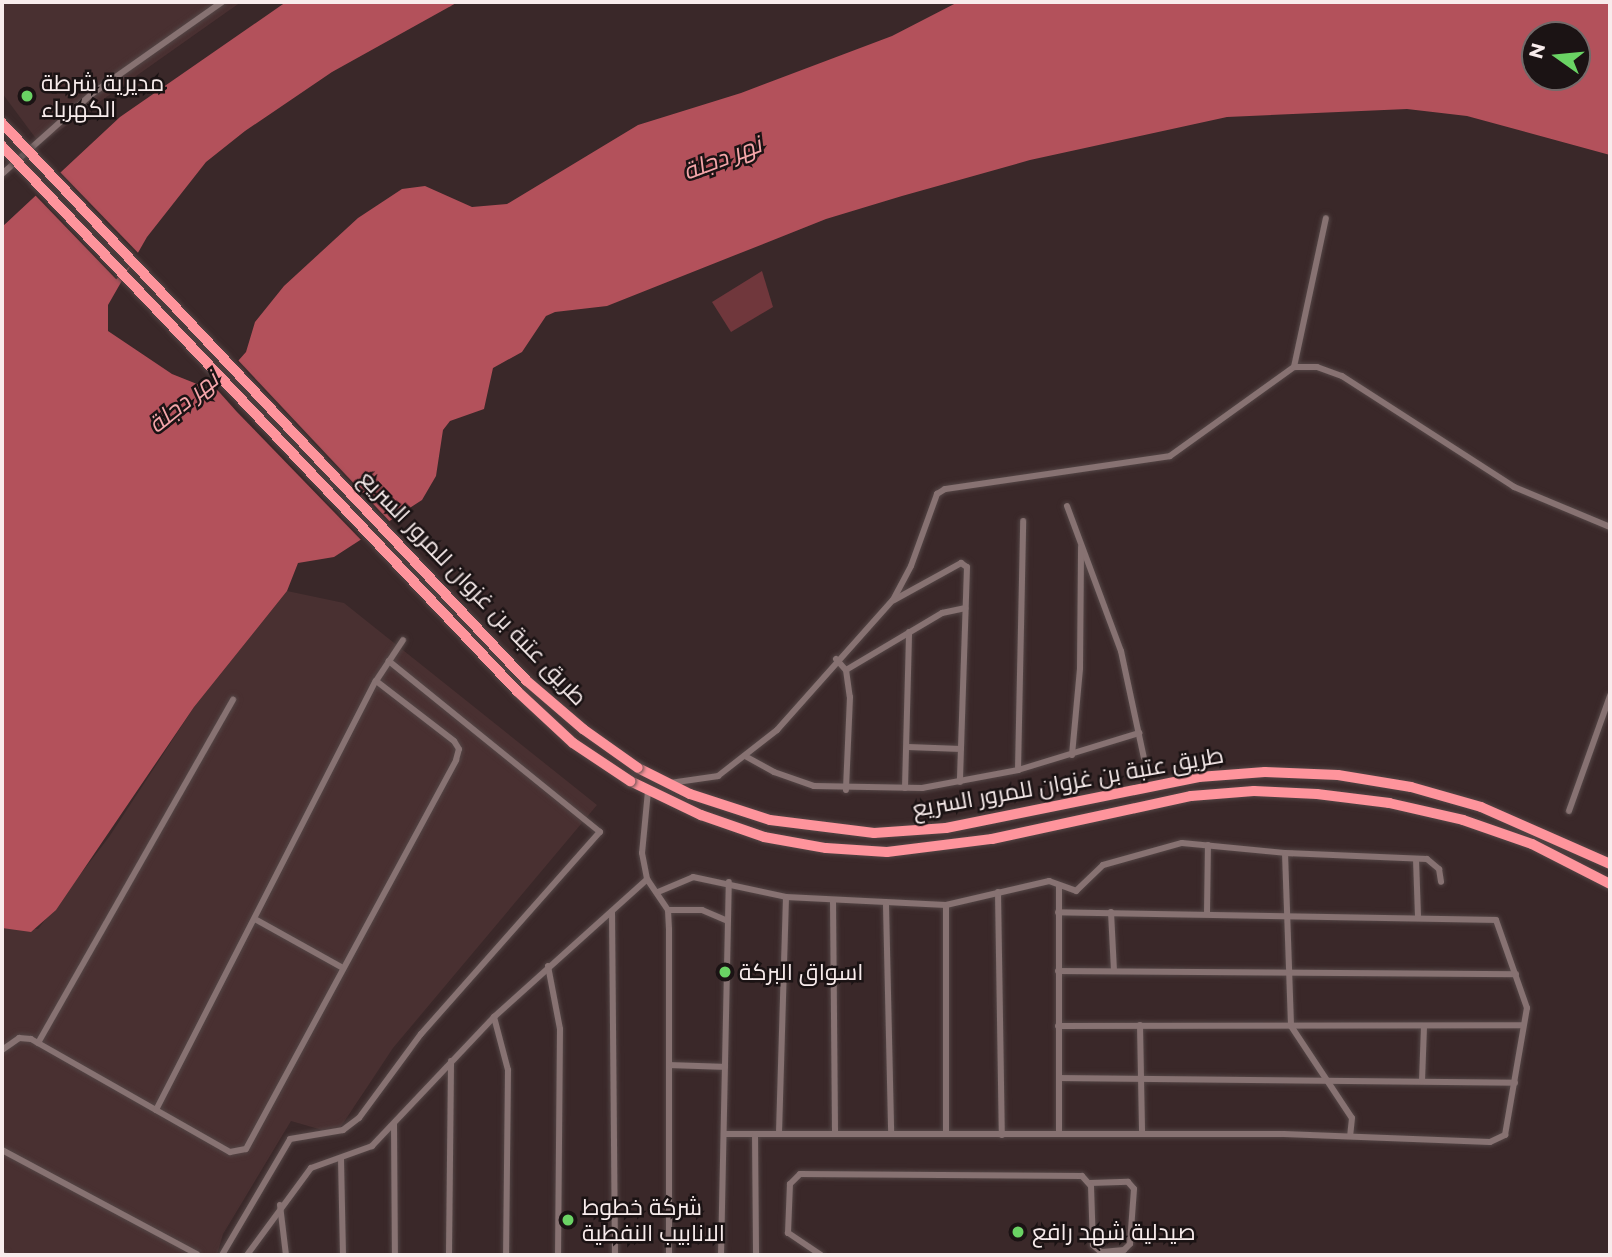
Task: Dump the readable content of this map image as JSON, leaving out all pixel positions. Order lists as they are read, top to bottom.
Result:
{
  "streets": {
    "highway": ["طريق عتبة بن غزوان للمرور السريع"]
  },
  "water": ["نهر دجلة"],
  "places": [
    "مديرية شرطة الكهرباء",
    "اسواق البركة",
    "شركة خطوط الانابيب النفطية",
    "صيدلية شهد رافع"
  ],
  "north": "left"
}
